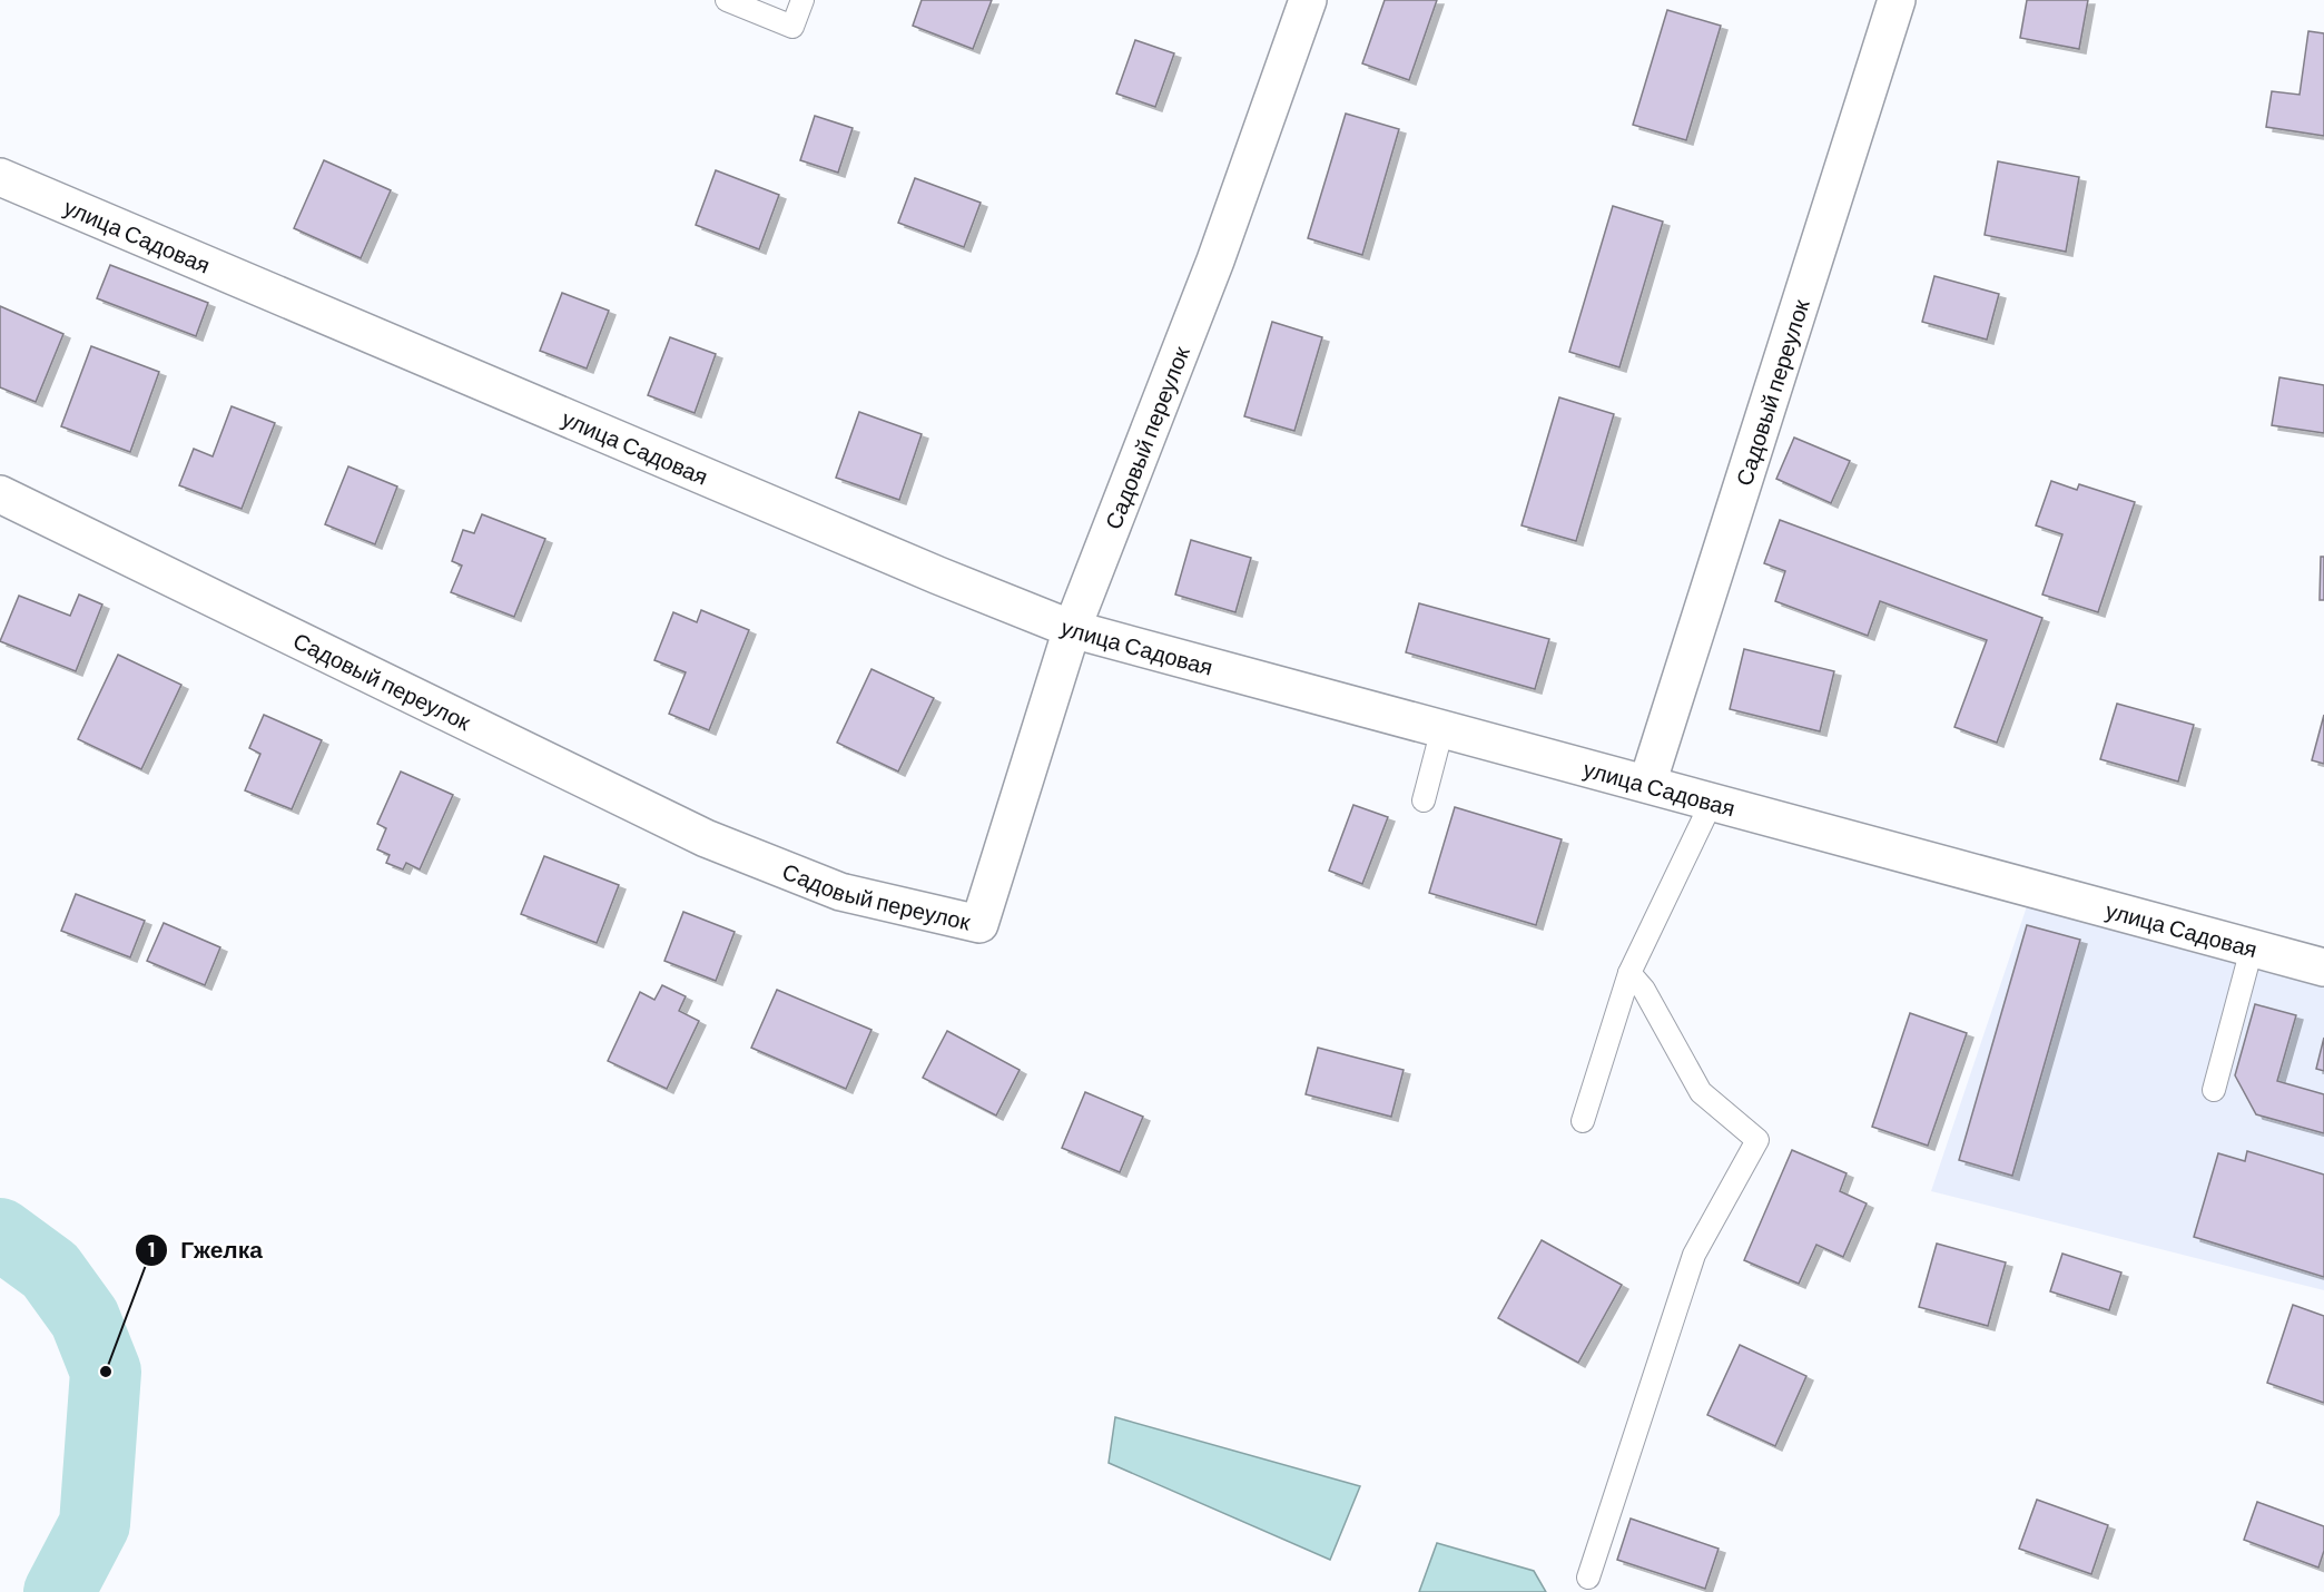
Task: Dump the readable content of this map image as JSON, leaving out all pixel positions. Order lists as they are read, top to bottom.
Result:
{
  "streets": {
    "street": ["улица Садовая", "Садовый переулок"]
  },
  "crossings": [
    ["улица Садовая", "Садовый переулок"]
  ],
  "places": ["Гжелка"]
}
